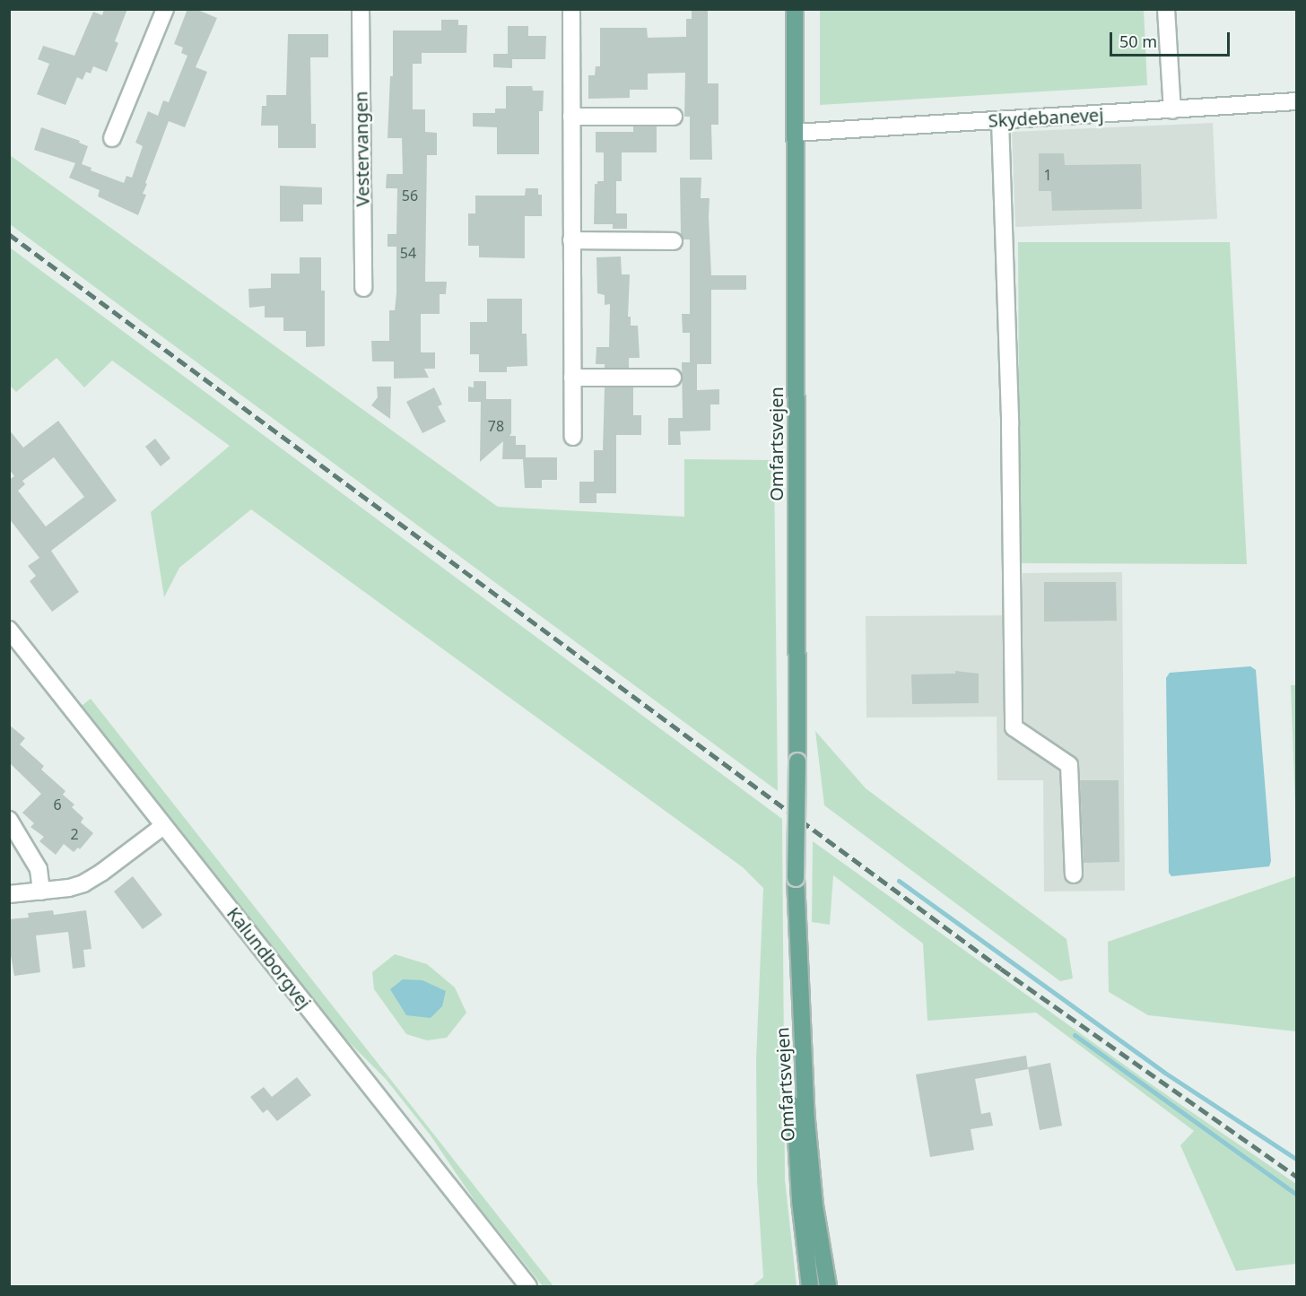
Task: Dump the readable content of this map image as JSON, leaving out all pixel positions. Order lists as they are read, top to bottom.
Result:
{
  "streets": {
    "main road": ["Omfartsvejen"],
    "street": ["Skydebanevej", "Vestervangen", "Kalundborgvej"]
  },
  "crossings": [
    ["Skydebanevej", "Omfartsvejen"]
  ],
  "house_numbers": [
    "1",
    "56",
    "54",
    "78",
    "6",
    "2"
  ],
  "scale_bar": "50 m"
}
